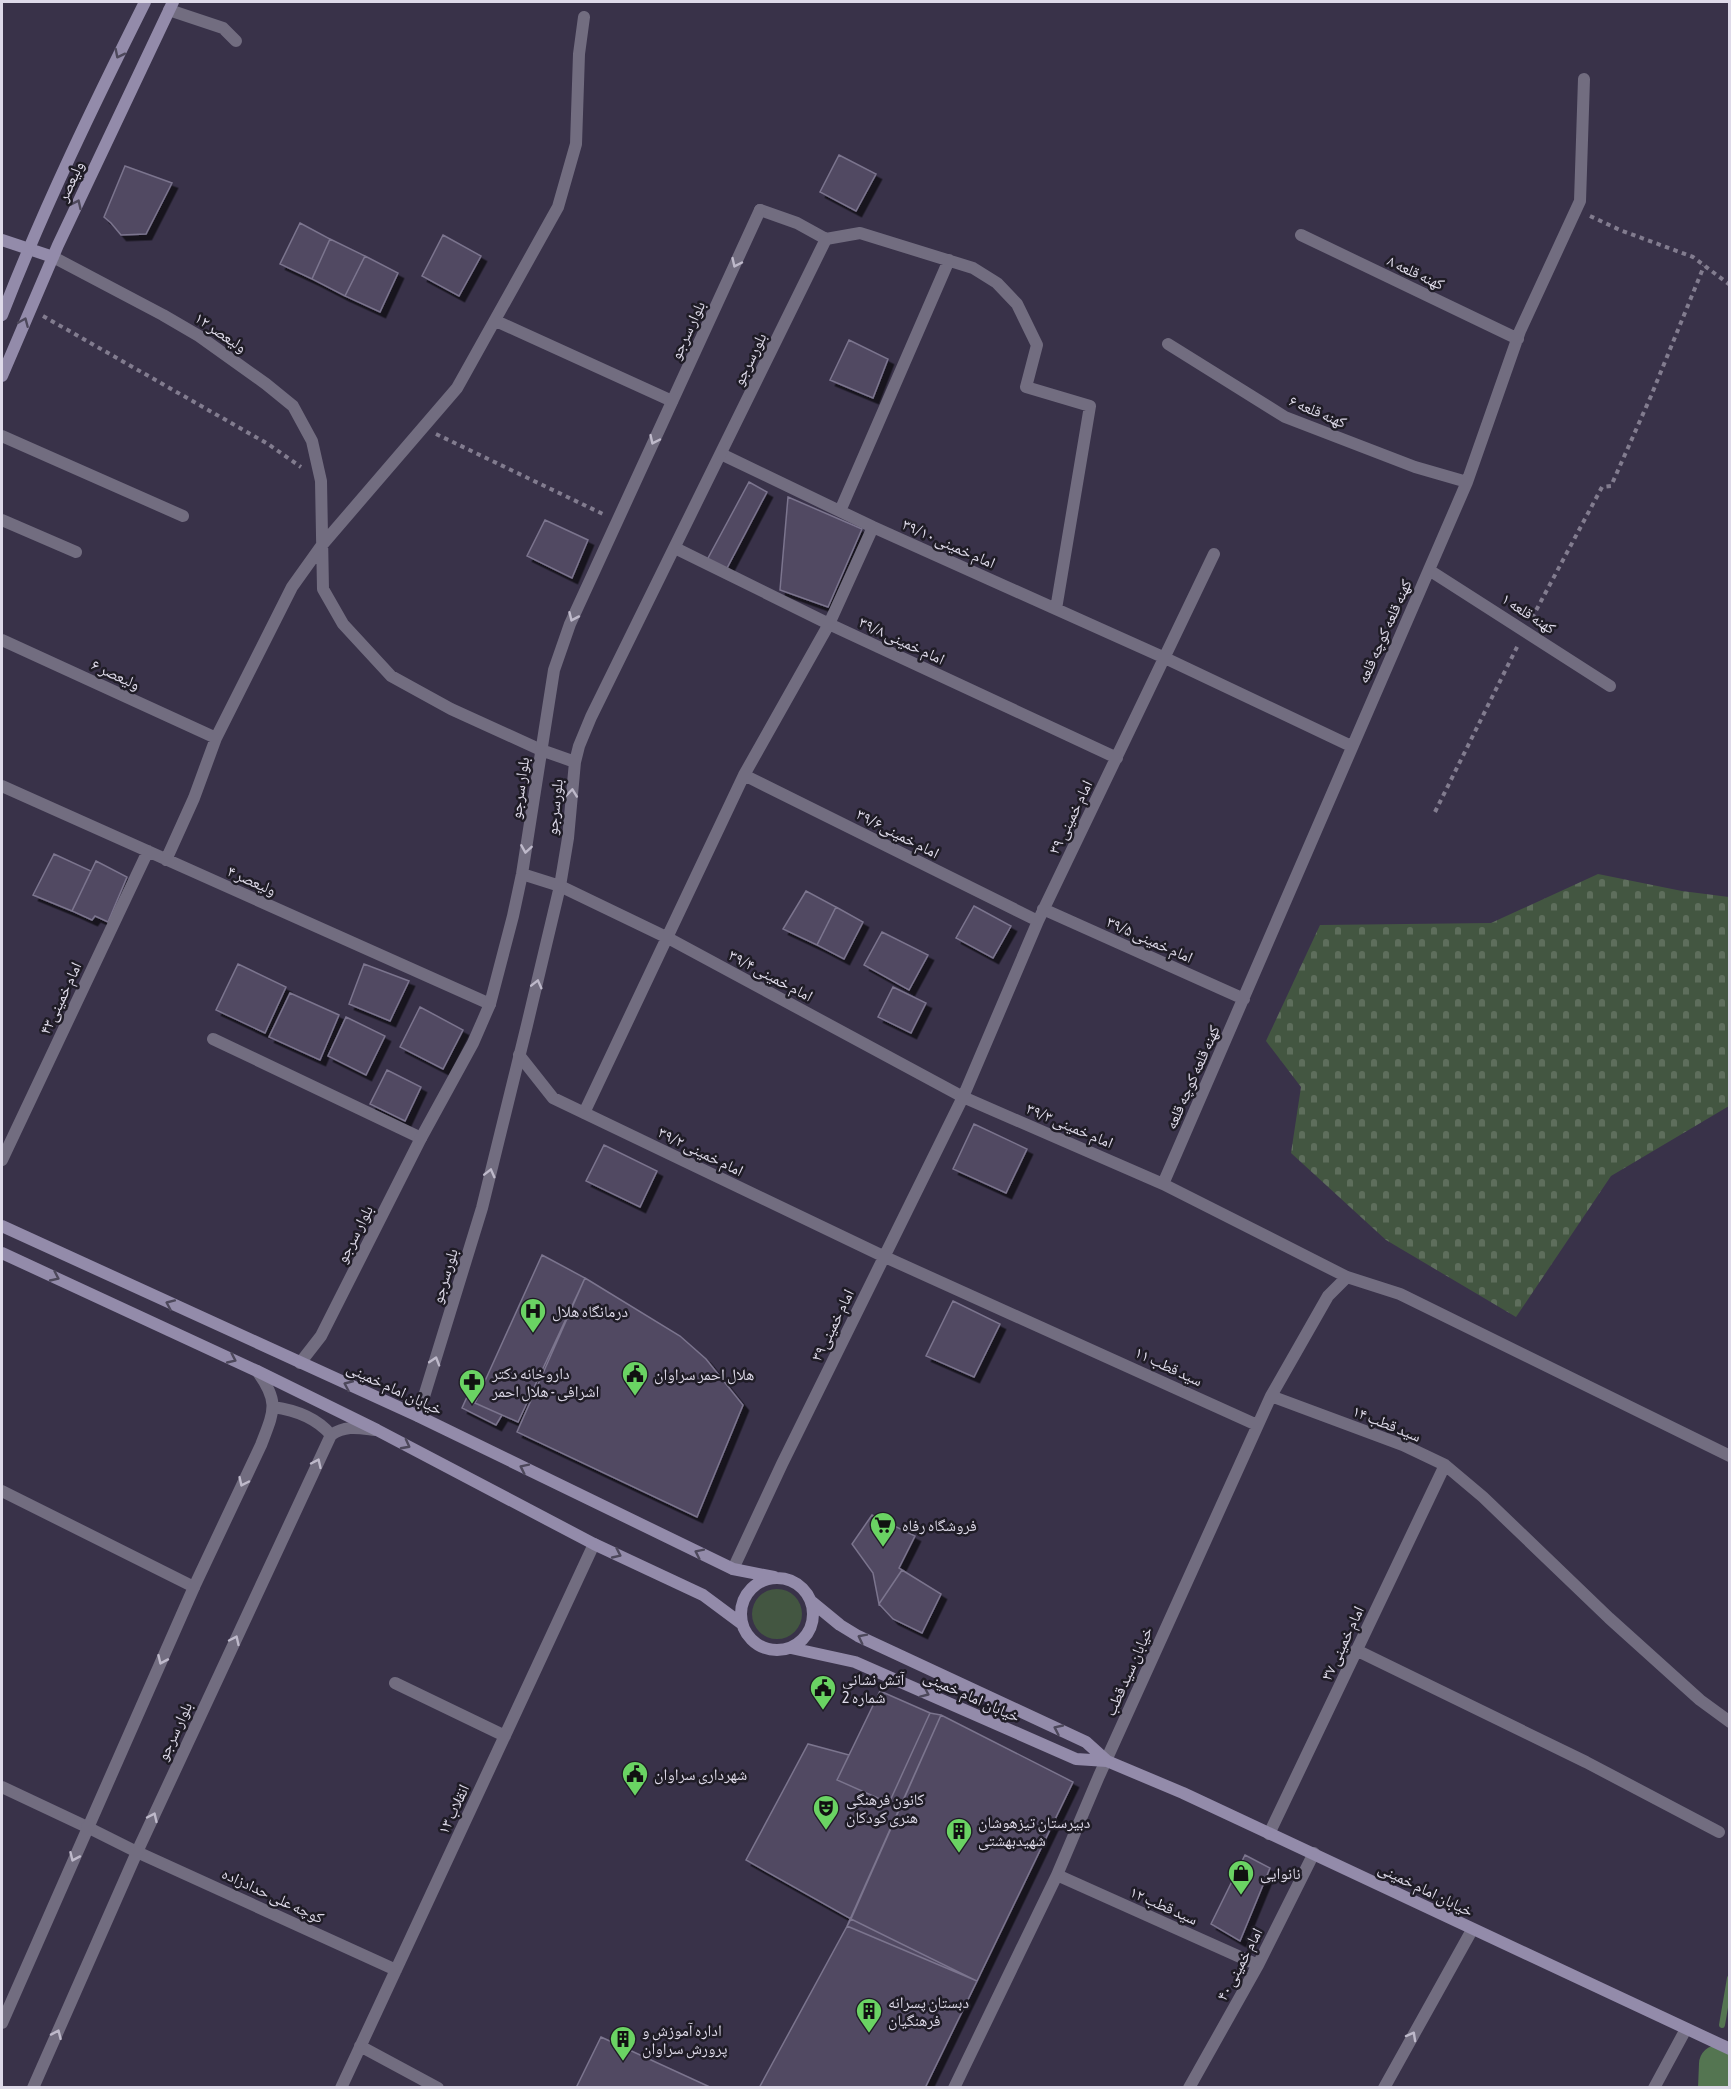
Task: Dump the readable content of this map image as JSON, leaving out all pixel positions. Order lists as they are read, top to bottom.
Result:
{
  "streets": {
    "main road": ["ولیعصر", "خیابان امام خمینی"],
    "street": [
      "کهنه قلعه ۸",
      "بلوار سرجو",
      "ولیعصر ۱۲",
      "بلورسرجو",
      "کهنه قلعه ۶",
      "امام خمینی ۳۹/۱۰",
      "کهنه قلعه ۱",
      "کهنه قلعه کوچه قلعه",
      "امام خمینی ۳۹/۸",
      "ولیعصر ۶",
      "امام خمینی ۳۹",
      "امام خمینی۳۹/۶",
      "ولیعصر ۴",
      "امام خمینی ۳۹/۵",
      "امام خمینی ۳۹/۴",
      "امام خمینی۴۳",
      "امام خمینی ۳۹/۳",
      "امام خمینی ۳۹/۲",
      "امام خمینی۳۹",
      "سید قطب ۱۱",
      "سید قطب ۱۴",
      "امام خمینی ۳۷",
      "خیابان سید قطب",
      "انقلاب ۱۳",
      "کوچه علی حدادزاده",
      "سید قطب ۱۲",
      "امام خمینی ۴۰"
    ]
  },
  "crossings": [
    ["ولیعصر", "ولیعصر ۱۲"],
    ["کهنه قلعه ۸", "کهنه قلعه کوچه قلعه"],
    ["بلوار سرجو", "ولیعصر ۱۲"],
    ["بلوار سرجو", "بلورسرجو"],
    ["بلوار سرجو", "ولیعصر ۴"],
    ["بلوار سرجو", "امام خمینی ۳۹/۴"],
    ["بلوار سرجو", "خیابان امام خمینی"],
    ["بلوار سرجو", "کوچه علی حدادزاده"],
    ["ولیعصر ۱۲", "بلورسرجو"],
    ["بلورسرجو", "امام خمینی ۳۹/۱۰"],
    ["بلورسرجو", "امام خمینی ۳۹/۸"],
    ["بلورسرجو", "امام خمینی ۳۹/۴"],
    ["بلورسرجو", "امام خمینی ۳۹/۲"],
    ["بلورسرجو", "خیابان امام خمینی"],
    ["کهنه قلعه ۶", "کهنه قلعه کوچه قلعه"],
    ["امام خمینی ۳۹/۱۰", "کهنه قلعه کوچه قلعه"],
    ["امام خمینی ۳۹/۱۰", "امام خمینی ۳۹"],
    ["کهنه قلعه ۱", "کهنه قلعه کوچه قلعه"],
    ["کهنه قلعه کوچه قلعه", "امام خمینی ۳۹/۵"],
    ["کهنه قلعه کوچه قلعه", "امام خمینی ۳۹/۳"],
    ["امام خمینی ۳۹/۸", "امام خمینی ۳۹"],
    ["امام خمینی ۳۹", "امام خمینی۳۹/۶"],
    ["امام خمینی ۳۹", "امام خمینی ۳۹/۵"],
    ["امام خمینی ۳۹", "امام خمینی ۳۹/۴"],
    ["امام خمینی ۳۹", "امام خمینی ۳۹/۳"],
    ["امام خمینی ۳۹", "امام خمینی۳۹"],
    ["ولیعصر ۴", "امام خمینی۴۳"],
    ["امام خمینی ۳۹/۴", "امام خمینی ۳۹/۳"],
    ["امام خمینی ۳۹/۴", "امام خمینی۳۹"],
    ["امام خمینی ۳۹/۳", "امام خمینی۳۹"],
    ["امام خمینی ۳۹/۳", "خیابان سید قطب"],
    ["امام خمینی ۳۹/۲", "امام خمینی۳۹"],
    ["امام خمینی ۳۹/۲", "سید قطب ۱۱"],
    ["امام خمینی۳۹", "خیابان امام خمینی"],
    ["سید قطب ۱۱", "خیابان سید قطب"],
    ["خیابان امام خمینی", "امام خمینی ۳۷"],
    ["خیابان امام خمینی", "خیابان سید قطب"],
    ["خیابان امام خمینی", "امام خمینی ۴۰"],
    ["سید قطب ۱۴", "امام خمینی ۳۷"],
    ["سید قطب ۱۴", "خیابان سید قطب"],
    ["خیابان سید قطب", "سید قطب ۱۲"],
    ["انقلاب ۱۳", "کوچه علی حدادزاده"],
    ["سید قطب ۱۲", "امام خمینی ۴۰"]
  ],
  "one_way": ["بلورسرجو"],
  "places": {
    "hospital": ["درمانگاه هلال"],
    "public building": ["هلال احمر سراوان", "آتش نشانی شماره 2", "شهرداری سراوان"],
    "pharmacy": ["داروخانه دکتر اشرافی - هلال احمر"],
    "supermarket": ["فروشگاه رفاه"],
    "theatre": ["کانون فرهنگی هنری کودکان"],
    "building": ["دبیرستان تیزهوشان شهیدبهشتی", "دبستان پسرانه فرهنگیان", "اداره آموزش و پرورش سراوان"],
    "shop": ["نانوایی"]
  }
}
